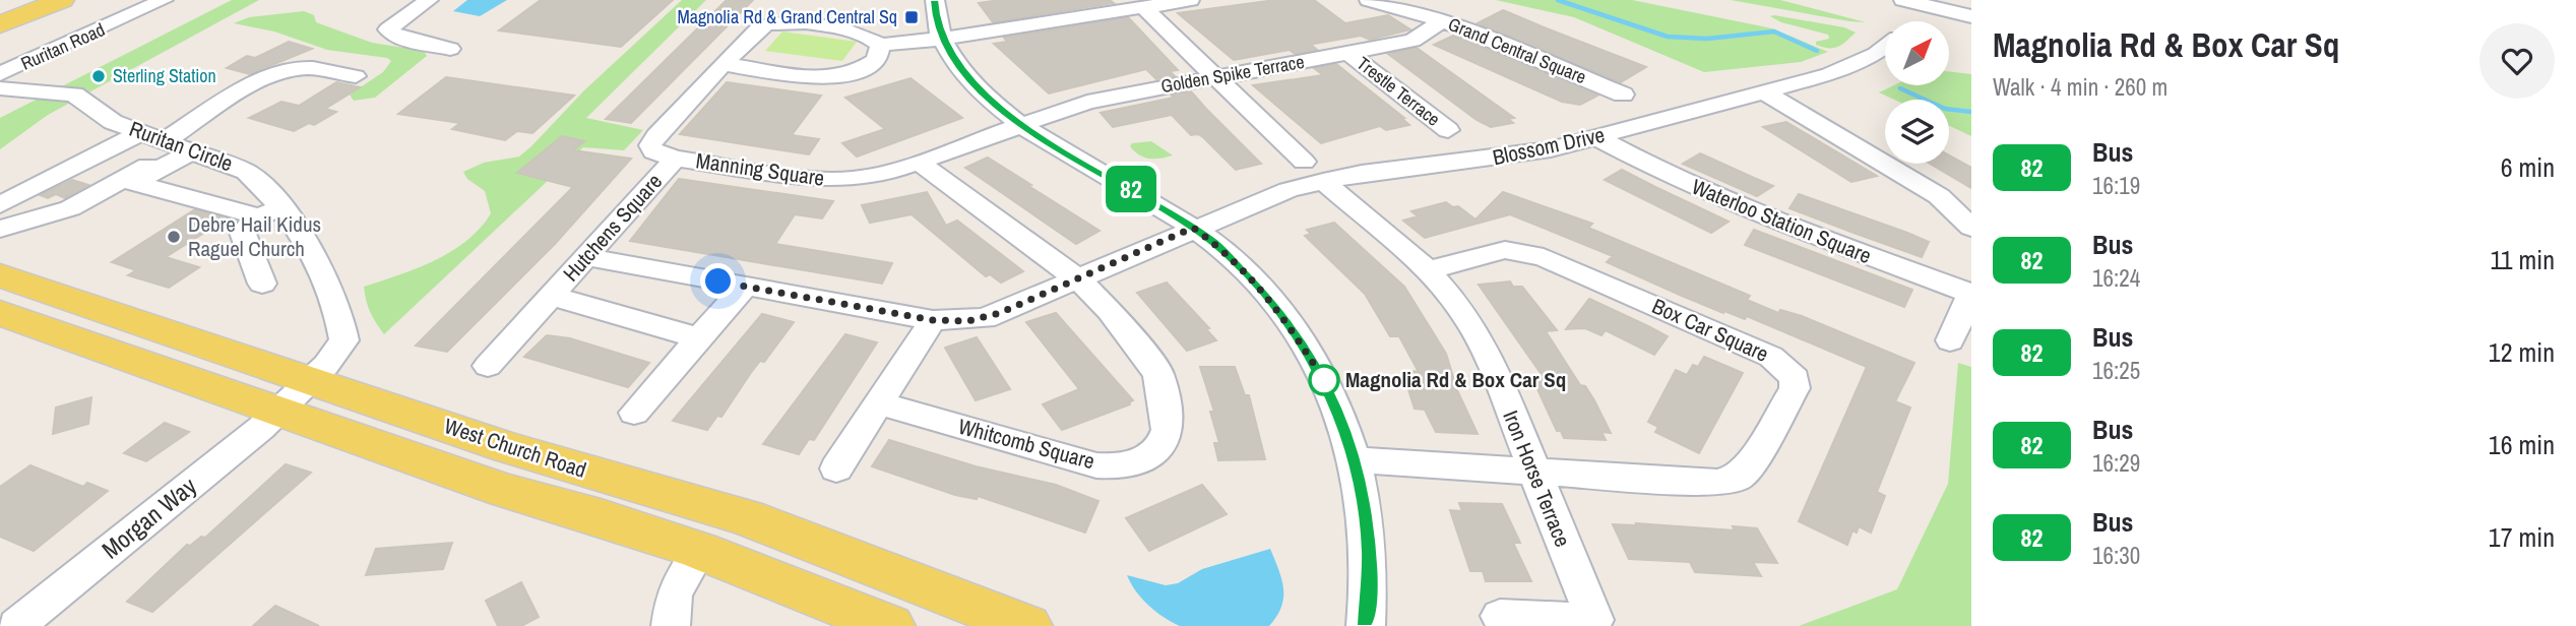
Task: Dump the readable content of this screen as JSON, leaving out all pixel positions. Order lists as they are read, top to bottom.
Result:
{
  "streets": {
    "main road": ["West Church Road"],
    "street": [
      "Ruritan Road",
      "Grand Central Square",
      "Golden Spike Terrace",
      "Trestle Terrace",
      "Ruritan Circle",
      "Blossom Drive",
      "Manning Square",
      "Waterloo Station Square",
      "Hutchens Square",
      "Box Car Square",
      "Whitcomb Square",
      "Iron Horse Terrace",
      "Morgan Way"
    ]
  },
  "crossings": [
    ["Ruritan Road", "Ruritan Circle"],
    ["Grand Central Square", "Golden Spike Terrace"],
    ["Golden Spike Terrace", "Trestle Terrace"],
    ["Golden Spike Terrace", "Manning Square"],
    ["Golden Spike Terrace", "Iron Horse Terrace"],
    ["Ruritan Circle", "West Church Road"],
    ["Ruritan Circle", "Morgan Way"],
    ["Blossom Drive", "Waterloo Station Square"],
    ["Blossom Drive", "Hutchens Square"],
    ["Blossom Drive", "Whitcomb Square"],
    ["Blossom Drive", "Iron Horse Terrace"],
    ["Manning Square", "Hutchens Square"],
    ["Manning Square", "Whitcomb Square"],
    ["Box Car Square", "Iron Horse Terrace"],
    ["West Church Road", "Morgan Way"]
  ],
  "places": {
    "transit": ["Magnolia Rd & Grand Central Sq"],
    "other": ["Sterling Station", "Debre Hail Kidus Raguel Church", "Magnolia Rd & Box Car Sq"]
  },
  "lines": ["bus line 82"],
  "north": "top right",
  "page": {
    "on_map": "82",
    "heading": ["Magnolia Rd & Box Car Sq", "Walk · 4 min · 260 m"],
    "list": [
      {
        "mark": "82",
        "name": "Bus",
        "note": "16:19",
        "value": "6 min"
      },
      {
        "mark": "82",
        "name": "Bus",
        "note": "16:24",
        "value": "11 min"
      },
      {
        "mark": "82",
        "name": "Bus",
        "note": "16:25",
        "value": "12 min"
      },
      {
        "mark": "82",
        "name": "Bus",
        "note": "16:29",
        "value": "16 min"
      },
      {
        "mark": "82",
        "name": "Bus",
        "note": "16:30",
        "value": "17 min"
      }
    ]
  }
}
